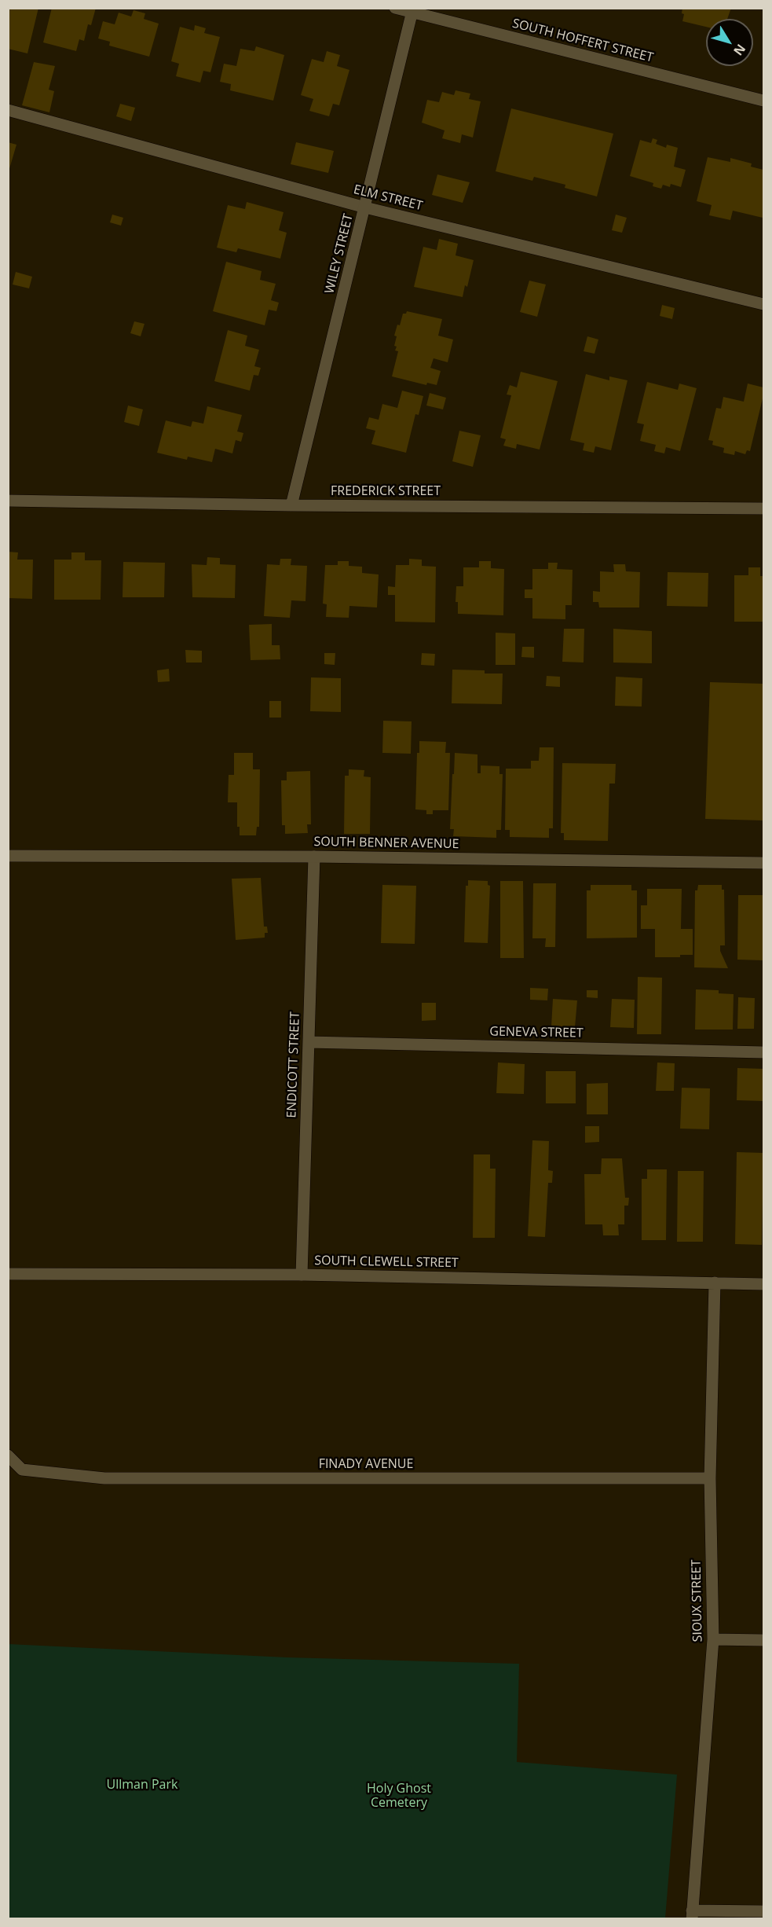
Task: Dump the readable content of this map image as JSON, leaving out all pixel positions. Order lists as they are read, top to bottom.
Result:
{
  "streets": {
    "street": [
      "SOUTH HOFFERT STREET",
      "ELM STREET",
      "WILEY STREET",
      "FREDERICK STREET",
      "SOUTH BENNER AVENUE",
      "GENEVA STREET",
      "ENDICOTT STREET",
      "SOUTH CLEWELL STREET",
      "FINADY AVENUE",
      "SIOUX STREET"
    ]
  },
  "crossings": [
    ["SOUTH HOFFERT STREET", "WILEY STREET"],
    ["ELM STREET", "WILEY STREET"],
    ["WILEY STREET", "FREDERICK STREET"],
    ["SOUTH BENNER AVENUE", "ENDICOTT STREET"],
    ["GENEVA STREET", "ENDICOTT STREET"],
    ["ENDICOTT STREET", "SOUTH CLEWELL STREET"],
    ["SOUTH CLEWELL STREET", "SIOUX STREET"],
    ["FINADY AVENUE", "SIOUX STREET"]
  ],
  "parks": ["Ullman Park", "Holy Ghost Cemetery"],
  "north": "bottom right"
}
